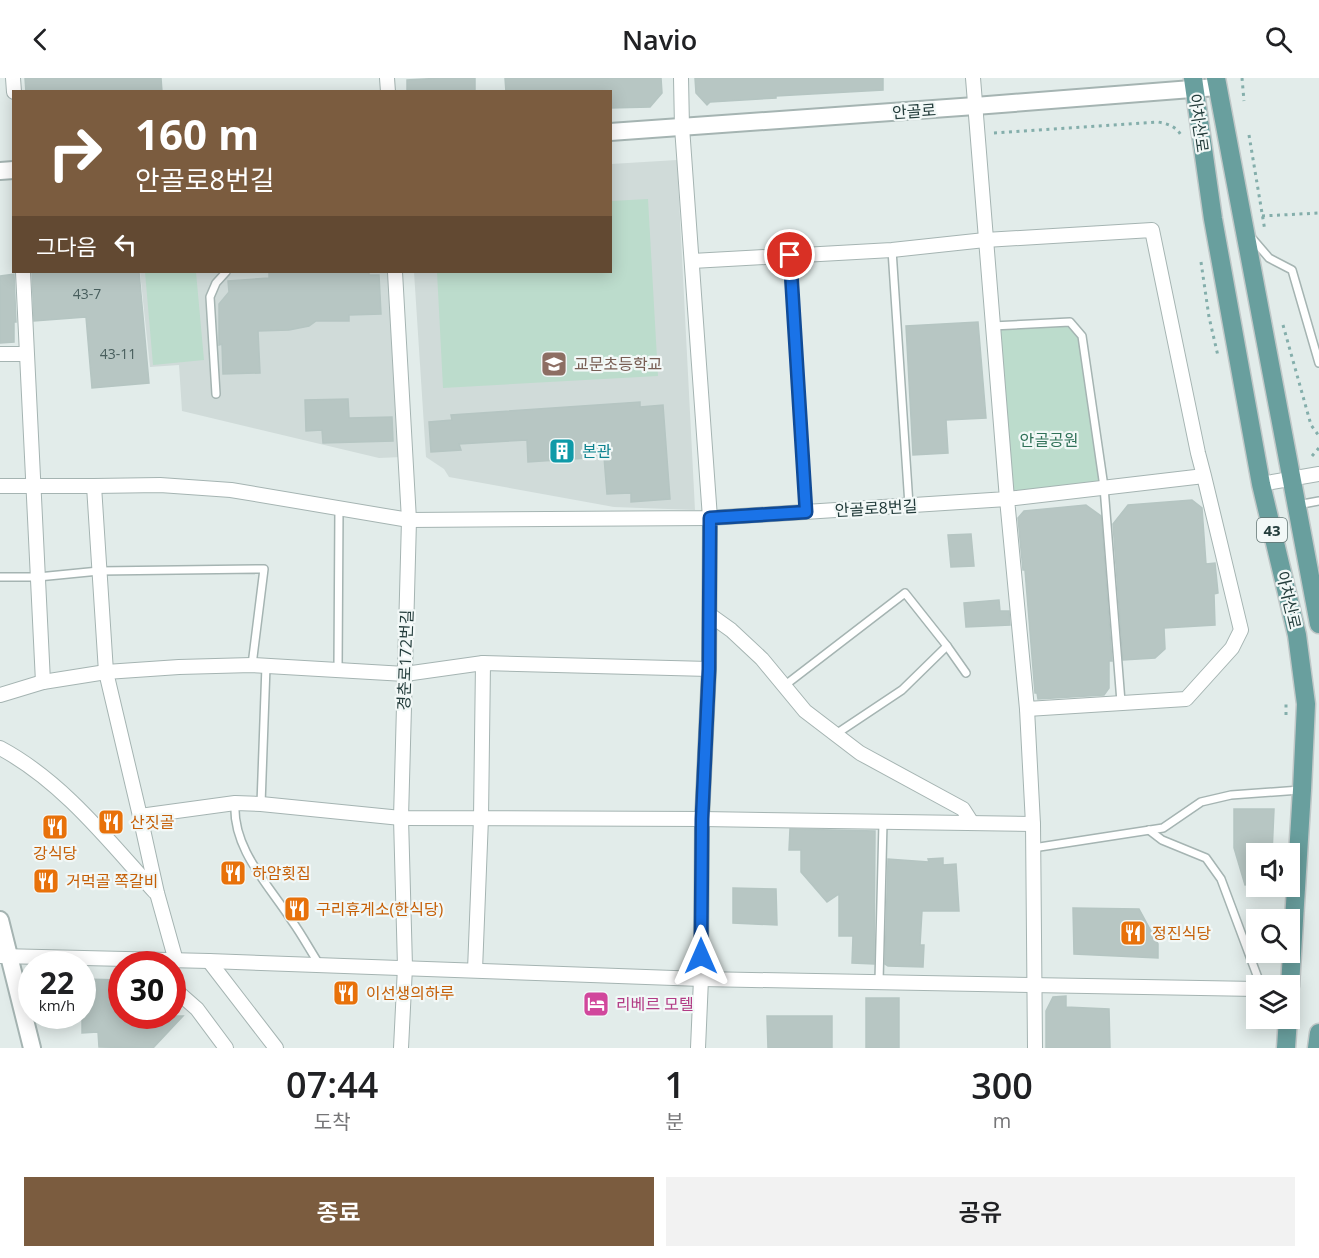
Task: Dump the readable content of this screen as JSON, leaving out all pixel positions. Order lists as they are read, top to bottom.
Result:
{
  "streets": {
    "main road": ["아차산로", "43"],
    "street": ["안골로", "안골로8번길", "경춘로172번길"]
  },
  "crossings": [
    ["안골로", "아차산로"],
    ["안골로8번길", "경춘로172번길"]
  ],
  "parks": ["안골공원"],
  "places": {
    "school or university": ["교문초등학교"],
    "building": ["본관"],
    "restaurant": [
      "산짓골",
      "강식당",
      "하암횟집",
      "거먹골 쪽갈비",
      "구리휴게소(한식당)",
      "정진식당",
      "이선생의하루"
    ],
    "hotel": ["리베르 모텔"]
  },
  "house_numbers": ["43-7", "43-11"],
  "page": {
    "header": "Navio",
    "turn": ["160 m", "안골로8번길"],
    "then": "그다음",
    "speed": "22 km/h",
    "limit": "30",
    "eta": [
      "07:44",
      "도착",
      "1",
      "분",
      "300",
      "m"
    ],
    "buttons": ["종료", "공유"]
  }
}
